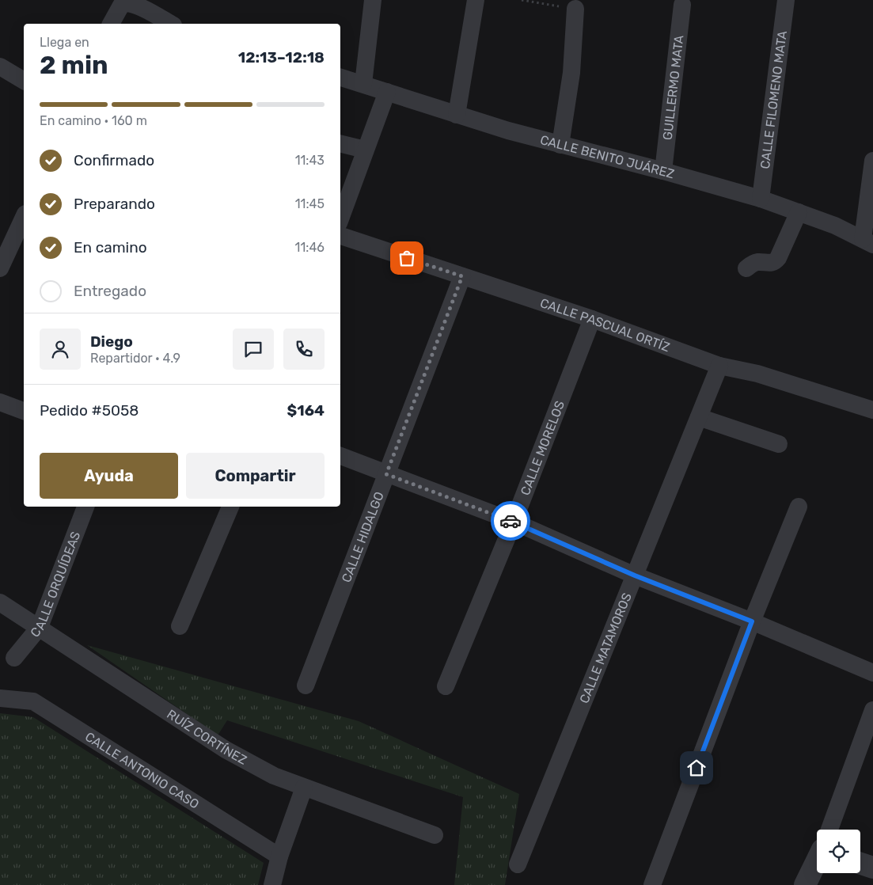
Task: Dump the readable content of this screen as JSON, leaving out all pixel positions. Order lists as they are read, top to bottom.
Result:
{
  "streets": {
    "street": [
      "GUILLERMO MATA",
      "CALLE FILOMENO MATA",
      "CALLE BENITO JUÁREZ",
      "CALLE PASCUAL ORTÍZ",
      "CALLE MORELOS",
      "CALLE HIDALGO",
      "CALLE ORQUÍDEAS",
      "CALLE MATAMOROS",
      "RUÍZ CORTÍNEZ",
      "CALLE ANTONIO CASO"
    ]
  },
  "crossings": [
    ["GUILLERMO MATA", "CALLE BENITO JUÁREZ"],
    ["CALLE FILOMENO MATA", "CALLE BENITO JUÁREZ"],
    ["CALLE PASCUAL ORTÍZ", "CALLE MORELOS"],
    ["CALLE PASCUAL ORTÍZ", "CALLE HIDALGO"],
    ["CALLE PASCUAL ORTÍZ", "CALLE MATAMOROS"],
    ["CALLE ORQUÍDEAS", "RUÍZ CORTÍNEZ"]
  ],
  "page": {
    "heading": ["2 min", "Llega en", "12:13–12:18"],
    "panel": [
      "Diego",
      "Repartidor · 4.9",
      "Pedido #5058",
      "$164"
    ],
    "bar": "En camino · 160 m",
    "list": [
      ["Confirmado", "11:43"],
      ["Preparando", "11:45"],
      ["En camino", "11:46"],
      "Entregado"
    ],
    "buttons": ["Ayuda", "Compartir"]
  }
}
